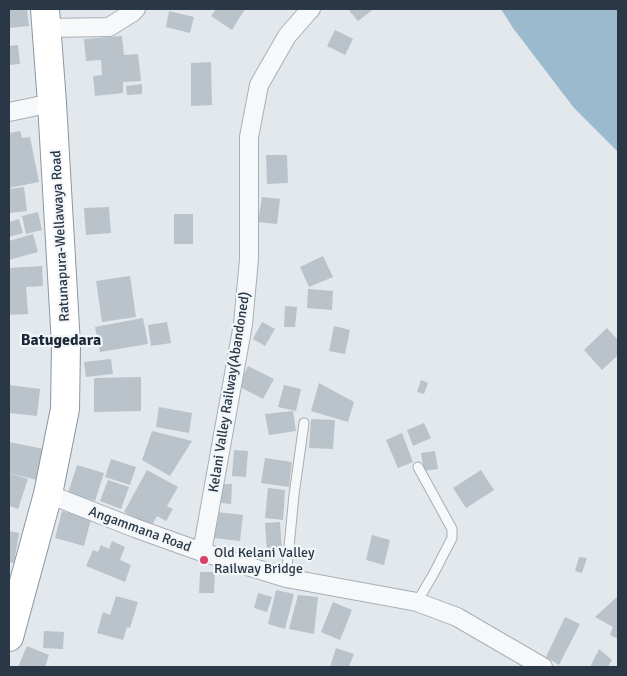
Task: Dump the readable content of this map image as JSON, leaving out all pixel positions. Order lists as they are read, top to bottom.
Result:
{
  "streets": {
    "highway": ["Ratunapura-Wellawaya Road"],
    "street": ["Kelani Valley Railway(Abandoned)", "Angammana Road"]
  },
  "crossings": [
    ["Ratunapura-Wellawaya Road", "Angammana Road"],
    ["Kelani Valley Railway(Abandoned)", "Angammana Road"]
  ],
  "districts": ["Batugedara"],
  "places": ["Old Kelani Valley Railway Bridge"]
}
